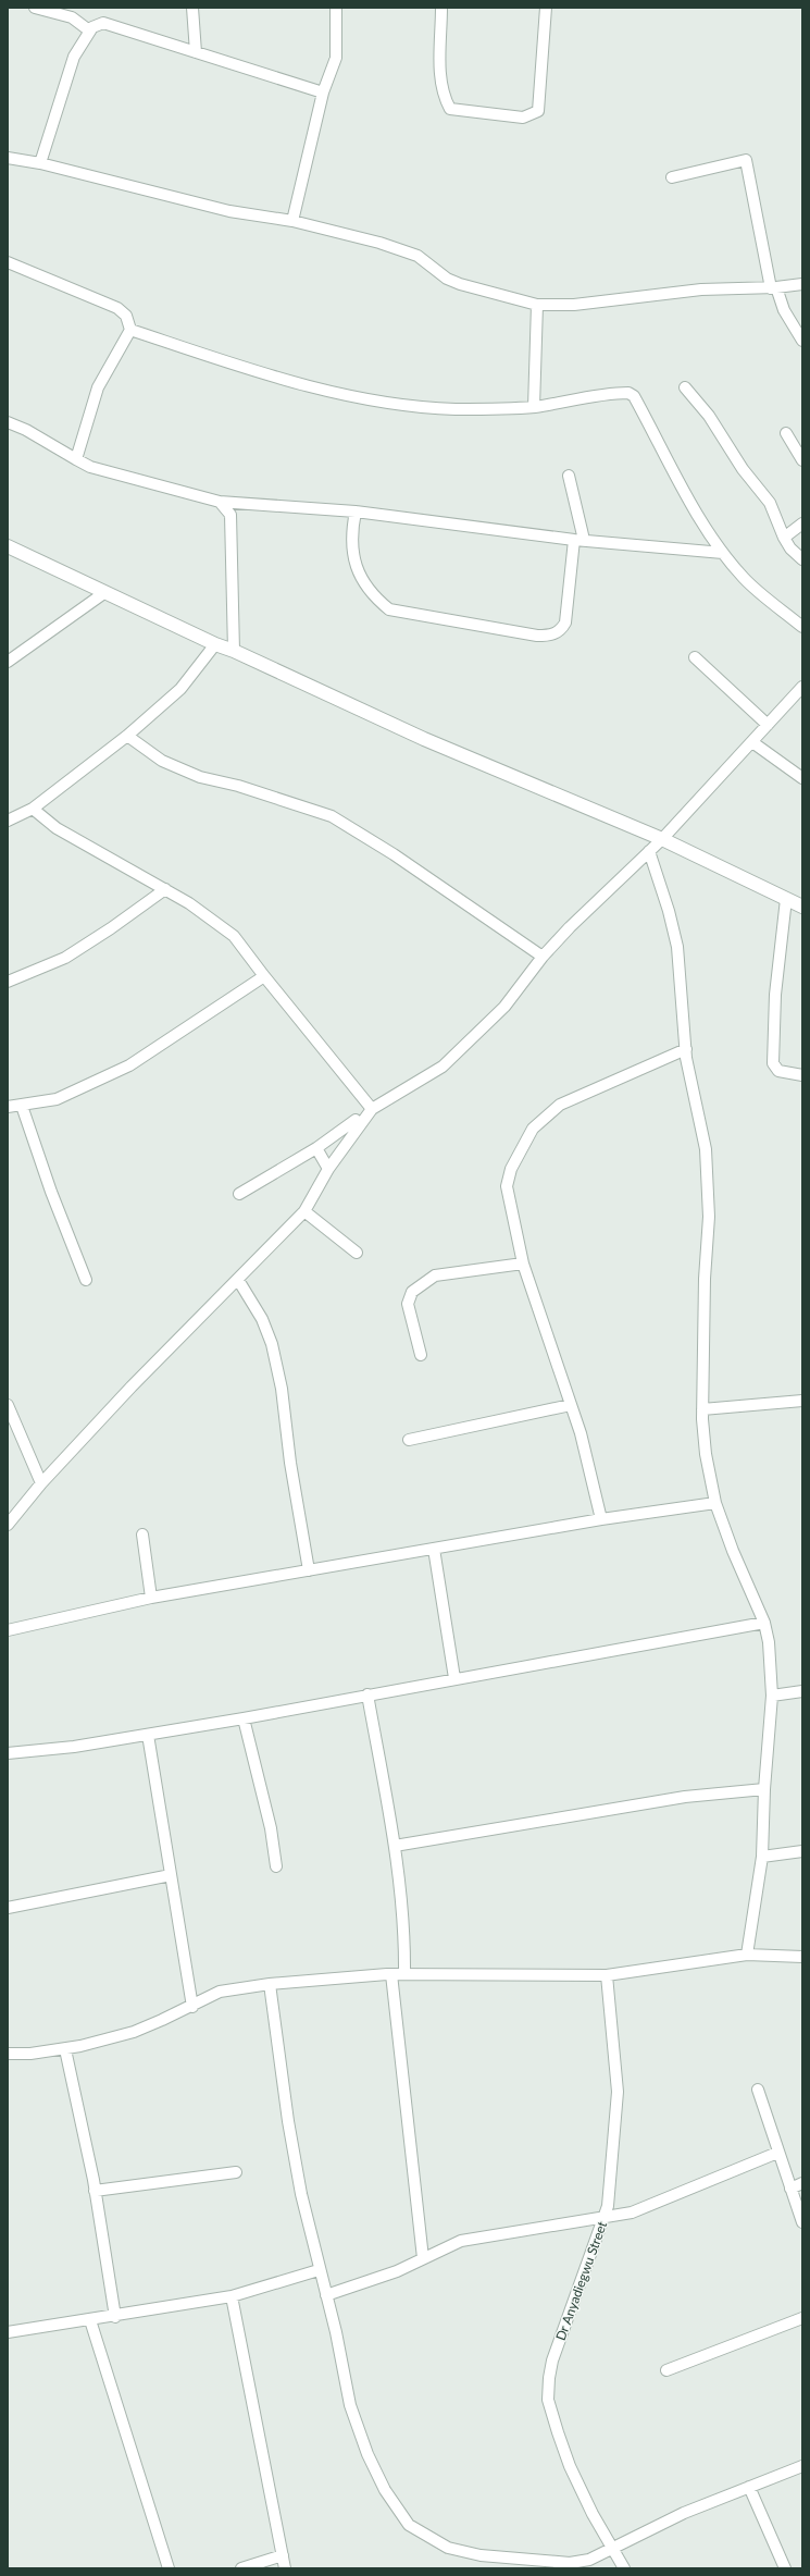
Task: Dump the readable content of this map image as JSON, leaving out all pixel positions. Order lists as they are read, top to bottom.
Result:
{
  "streets": {
    "street": ["Dr Anyadiegwu Street"]
  }
}
